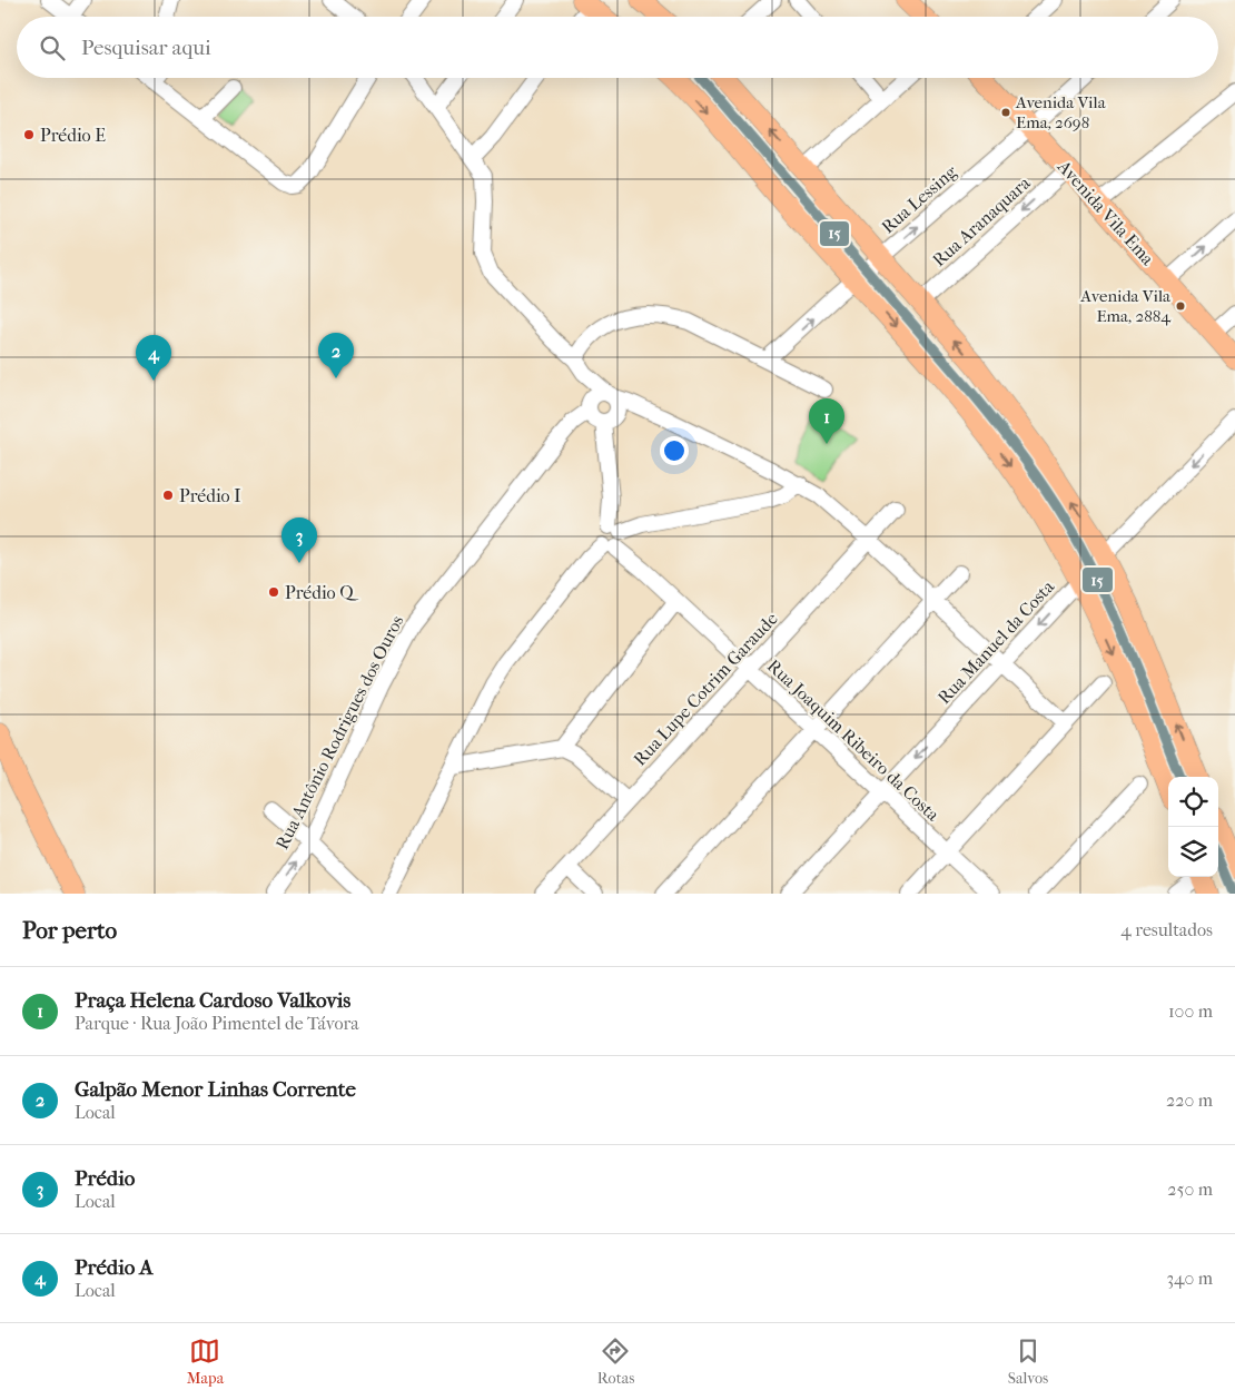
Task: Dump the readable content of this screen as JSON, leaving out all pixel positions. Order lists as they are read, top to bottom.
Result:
{
  "streets": {
    "main road": ["Avenida Vila Ema"],
    "street": [
      "Rua Lessing",
      "Rua Aranaquara",
      "Rua Manuel da Costa",
      "Rua Lupe Cotrim Garaude",
      "Rua Antônio Rodrigues dos Ouros",
      "Rua Joaquim Ribeiro da Costa"
    ]
  },
  "crossings": [
    ["Rua Lessing", "Avenida Vila Ema"],
    ["Avenida Vila Ema", "Rua Aranaquara"],
    ["Rua Manuel da Costa", "Rua Joaquim Ribeiro da Costa"],
    ["Rua Lupe Cotrim Garaude", "Rua Joaquim Ribeiro da Costa"]
  ],
  "one_way": ["Rua Aranaquara"],
  "places": [
    "Avenida Vila Ema, 2698",
    "Prédio E",
    "Avenida Vila Ema, 2884",
    "Prédio I",
    "Prédio Q"
  ],
  "lines": ["transit line 15"],
  "page": {
    "search": "Pesquisar aqui",
    "pins": [
      "2",
      "4",
      "1",
      "3"
    ],
    "heading": ["Por perto", "4 resultados"],
    "list": [
      {
        "mark": "1",
        "name": "Praça Helena Cardoso Valkovis",
        "note": "Parque · Rua João Pimentel de Távora",
        "value": "100 m"
      },
      {
        "mark": "2",
        "name": "Galpão Menor Linhas Corrente",
        "note": "Local",
        "value": "220 m"
      },
      {
        "mark": "3",
        "name": "Prédio",
        "note": "Local",
        "value": "250 m"
      },
      {
        "mark": "4",
        "name": "Prédio A",
        "note": "Local",
        "value": "340 m"
      }
    ],
    "nav": ["Mapa", "Rotas", "Salvos"]
  }
}
